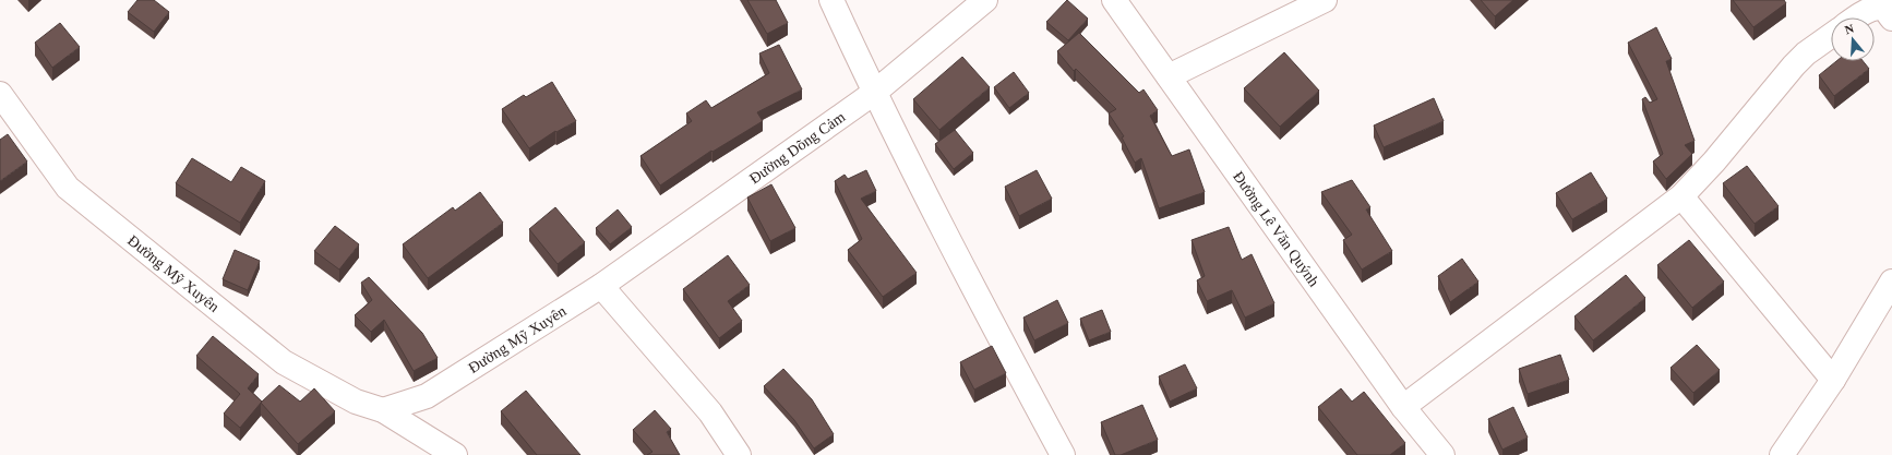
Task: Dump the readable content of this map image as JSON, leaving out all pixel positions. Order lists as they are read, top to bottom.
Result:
{
  "streets": {
    "street": ["Đường Dõng Cảm", "Đường Lê Văn Quýnh", "Đường Mỹ Xuyên"]
  },
  "crossings": [
    ["Đường Dõng Cảm", "Đường Mỹ Xuyên"]
  ],
  "north": "top"
}
